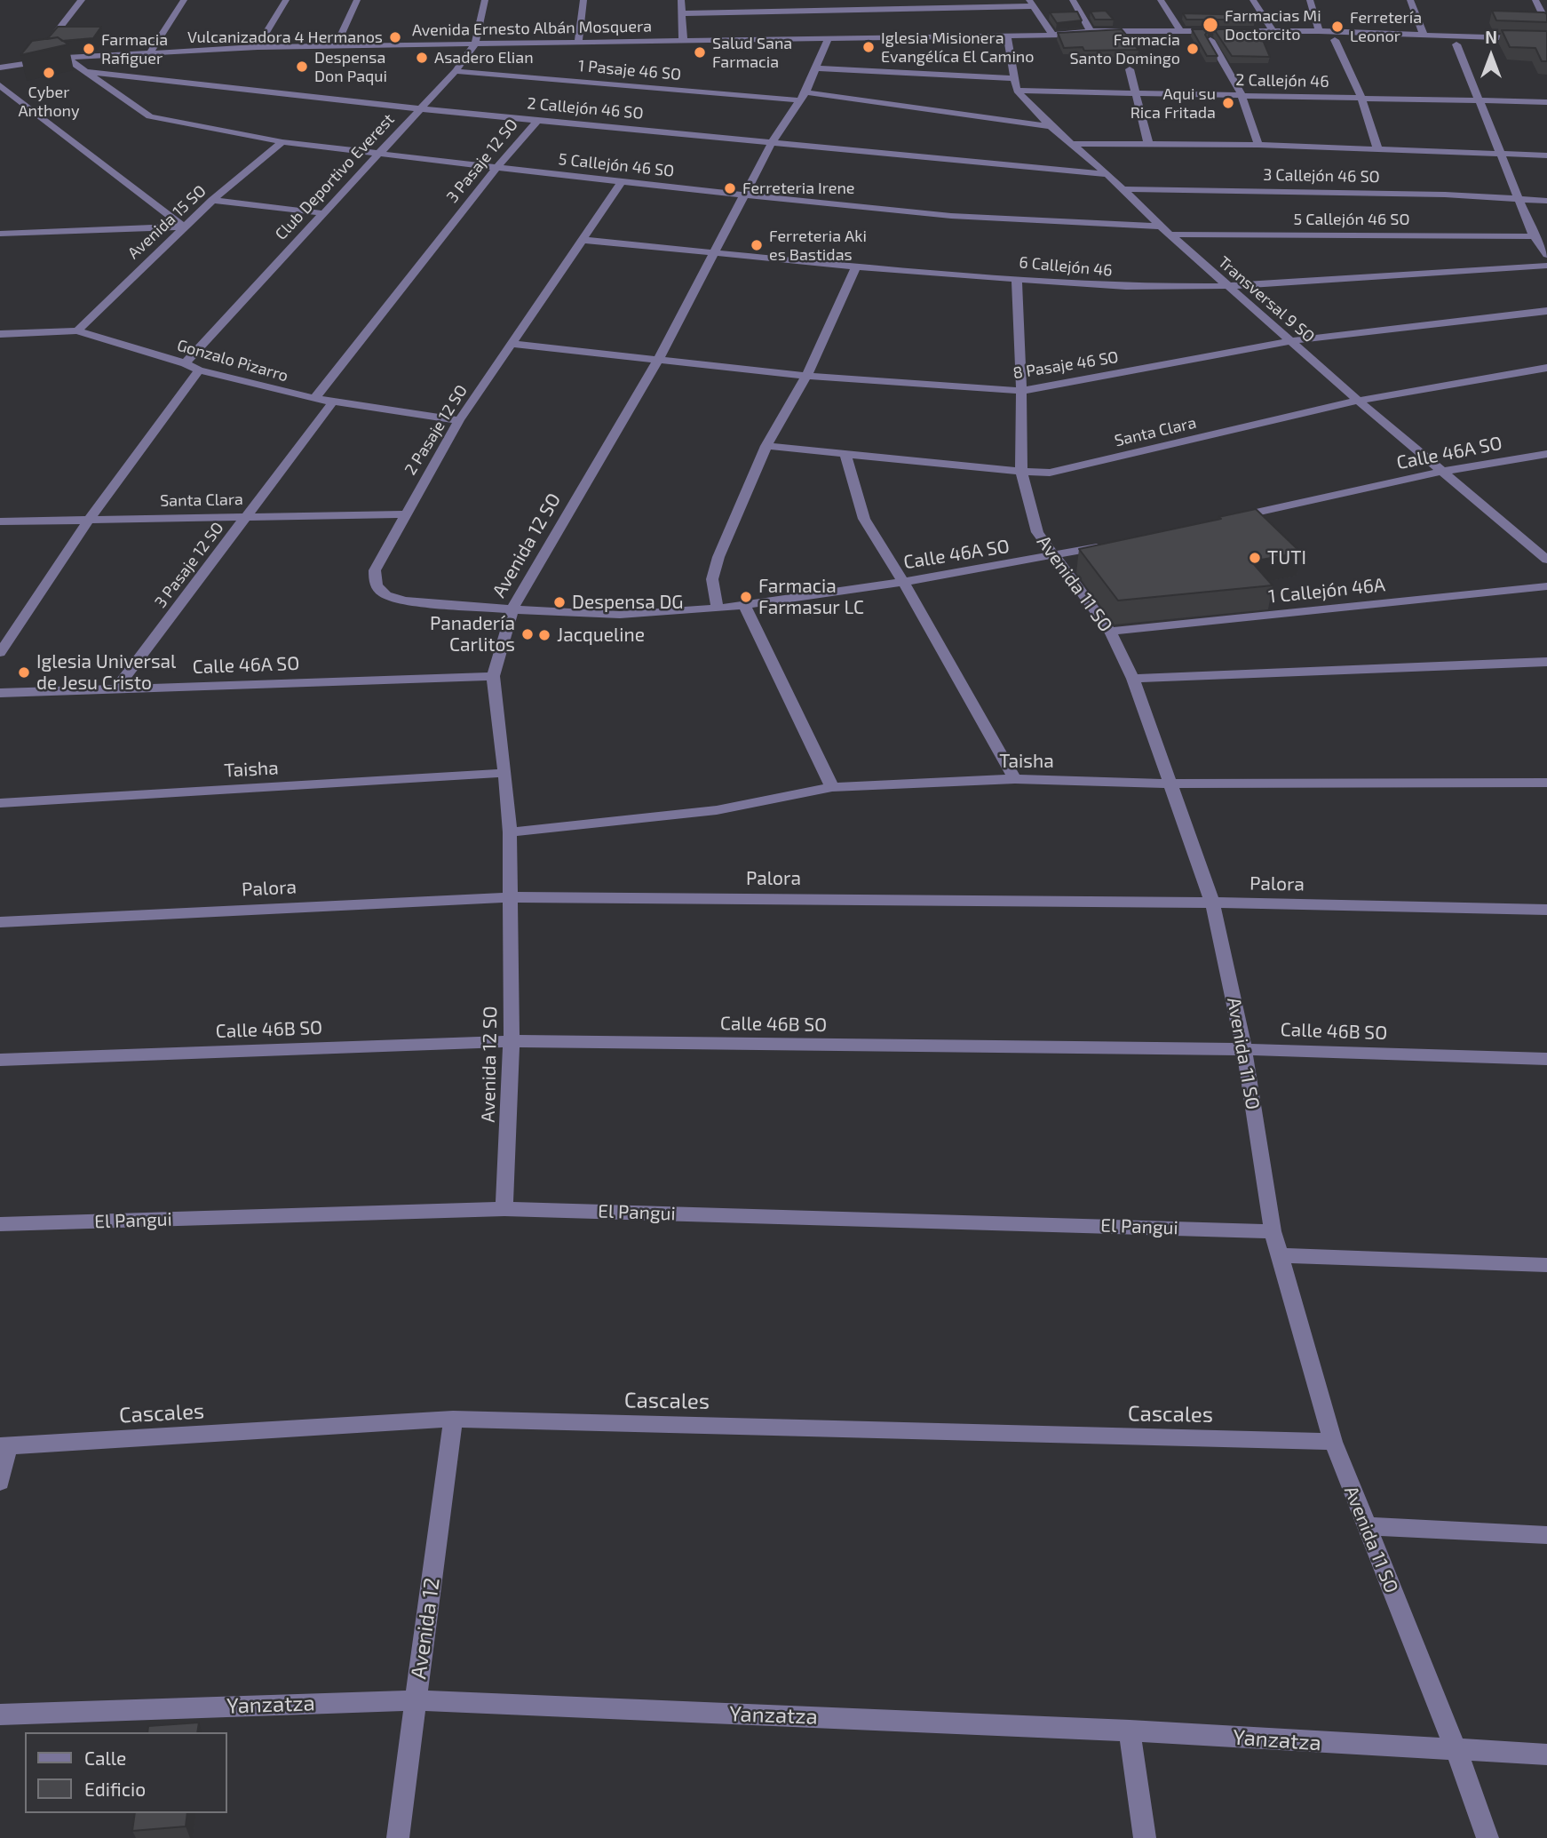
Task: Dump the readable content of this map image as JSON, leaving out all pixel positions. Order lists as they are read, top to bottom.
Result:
{
  "streets": {
    "street": [
      "Avenida Ernesto Albán Mosquera",
      "1 Pasaje 46 SO",
      "2 Callejón 46",
      "2 Callejón 46 SO",
      "3 Pasaje 12 SO",
      "5 Callejón 46 SO",
      "3 Callejón 46 SO",
      "Club Deportivo Everest",
      "Avenida 15 SO",
      "6 Callejón 46",
      "Transversal 9 SO",
      "Gonzalo Pizarro",
      "8 Pasaje 46 SO",
      "2 Pasaje 12 SO",
      "Santa Clara",
      "Calle 46A SO",
      "Avenida 12 SO",
      "Avenida 11 SO",
      "1 Callejón 46A",
      "Taisha",
      "Palora",
      "Calle 46B SO",
      "El Pangui",
      "Cascales",
      "Avenida 12",
      "Yanzatza"
    ]
  },
  "crossings": [
    ["Avenida Ernesto Albán Mosquera", "2 Callejón 46 SO"],
    ["Avenida Ernesto Albán Mosquera", "Club Deportivo Everest"],
    ["Avenida Ernesto Albán Mosquera", "Avenida 12 SO"],
    ["1 Pasaje 46 SO", "Club Deportivo Everest"],
    ["1 Pasaje 46 SO", "Transversal 9 SO"],
    ["1 Pasaje 46 SO", "Avenida 12 SO"],
    ["2 Callejón 46", "Transversal 9 SO"],
    ["2 Callejón 46 SO", "3 Pasaje 12 SO"],
    ["2 Callejón 46 SO", "5 Callejón 46 SO"],
    ["2 Callejón 46 SO", "Club Deportivo Everest"],
    ["2 Callejón 46 SO", "Transversal 9 SO"],
    ["2 Callejón 46 SO", "Avenida 12 SO"],
    ["3 Pasaje 12 SO", "5 Callejón 46 SO"],
    ["3 Pasaje 12 SO", "Gonzalo Pizarro"],
    ["3 Pasaje 12 SO", "Santa Clara"],
    ["3 Pasaje 12 SO", "Calle 46A SO"],
    ["5 Callejón 46 SO", "Club Deportivo Everest"],
    ["5 Callejón 46 SO", "Avenida 15 SO"],
    ["5 Callejón 46 SO", "Transversal 9 SO"],
    ["5 Callejón 46 SO", "2 Pasaje 12 SO"],
    ["5 Callejón 46 SO", "Avenida 12 SO"],
    ["3 Callejón 46 SO", "Transversal 9 SO"],
    ["Club Deportivo Everest", "Gonzalo Pizarro"],
    ["Avenida 15 SO", "Gonzalo Pizarro"],
    ["6 Callejón 46", "Transversal 9 SO"],
    ["6 Callejón 46", "2 Pasaje 12 SO"],
    ["6 Callejón 46", "Avenida 12 SO"],
    ["6 Callejón 46", "Avenida 11 SO"],
    ["Transversal 9 SO", "8 Pasaje 46 SO"],
    ["Transversal 9 SO", "Santa Clara"],
    ["Transversal 9 SO", "Calle 46A SO"],
    ["Gonzalo Pizarro", "2 Pasaje 12 SO"],
    ["8 Pasaje 46 SO", "2 Pasaje 12 SO"],
    ["8 Pasaje 46 SO", "Avenida 12 SO"],
    ["8 Pasaje 46 SO", "Avenida 11 SO"],
    ["2 Pasaje 12 SO", "Santa Clara"],
    ["2 Pasaje 12 SO", "Calle 46A SO"],
    ["2 Pasaje 12 SO", "Avenida 12 SO"],
    ["Santa Clara", "Avenida 11 SO"],
    ["Calle 46A SO", "Avenida 12 SO"],
    ["Calle 46A SO", "Avenida 11 SO"],
    ["Avenida 12 SO", "Taisha"],
    ["Avenida 12 SO", "Palora"],
    ["Avenida 12 SO", "Calle 46B SO"],
    ["Avenida 12 SO", "El Pangui"],
    ["Avenida 11 SO", "1 Callejón 46A"],
    ["Avenida 11 SO", "Taisha"],
    ["Avenida 11 SO", "Palora"],
    ["Avenida 11 SO", "Calle 46B SO"],
    ["Avenida 11 SO", "El Pangui"],
    ["Avenida 11 SO", "Cascales"],
    ["Avenida 11 SO", "Yanzatza"],
    ["Cascales", "Avenida 12"],
    ["Avenida 12", "Yanzatza"]
  ],
  "places": [
    "Farmacias Mi Doctorcito",
    "Ferretería Leonor",
    "Vulcanizadora 4 Hermanos",
    "Iglesia Misionera Evangélíca El Camino",
    "Farmacia Rafiguer",
    "Farmacia Santo Domingo",
    "Salud Sana Farmacia",
    "Asadero Elian",
    "Despensa Don Paqui",
    "Cyber Anthony",
    "Aqui su Rica Fritada",
    "Ferreteria Irene",
    "Ferreteria Aki es Bastidas",
    "TUTI",
    "Farmacia Farmasur LC",
    "Despensa DG",
    "Panadería Carlitos",
    "Jacqueline",
    "Iglesia Universal de Jesu Cristo"
  ],
  "legend": ["Calle", "Edificio"],
  "north": "top"
}
